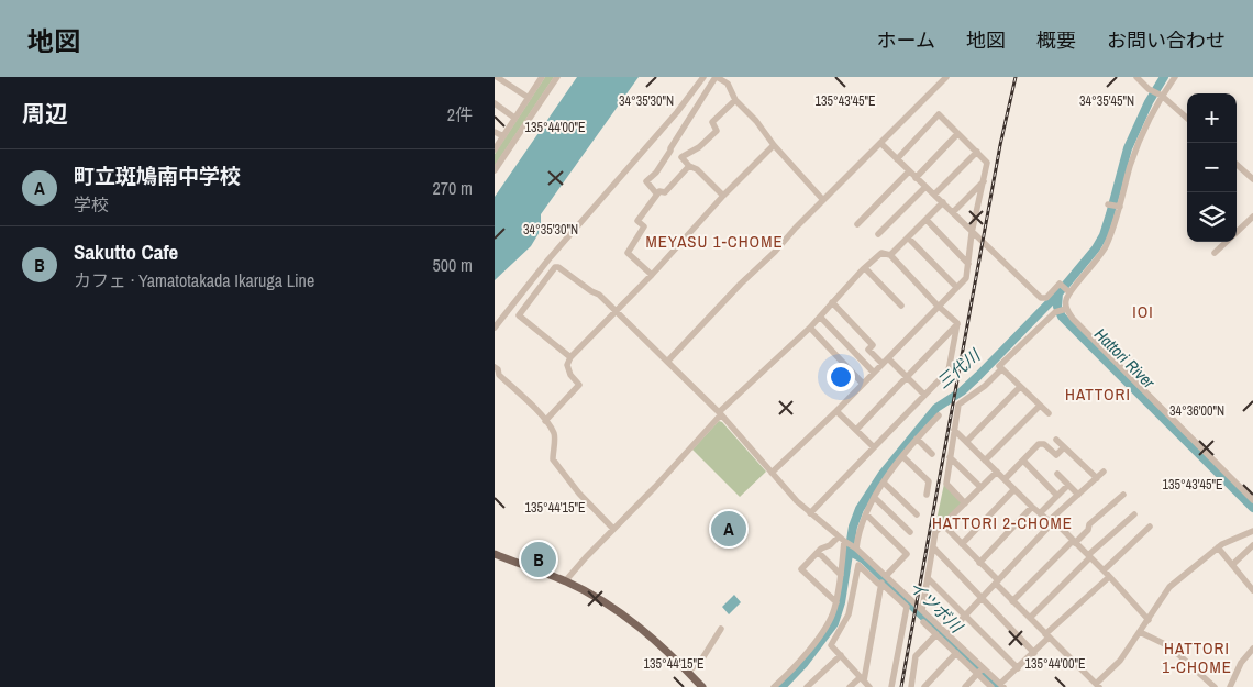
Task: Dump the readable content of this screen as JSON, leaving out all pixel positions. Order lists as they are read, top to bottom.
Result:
{
  "districts": [
    "MEYASU 1-CHOME",
    "IOI",
    "HATTORI",
    "HATTORI 2-CHOME",
    "HATTORI 1-CHOME"
  ],
  "water": ["Hattori River", "三代川", "イツボ川"],
  "page": {
    "header": "地図",
    "nav": [
      "ホーム",
      "地図",
      "概要",
      "お問い合わせ"
    ],
    "heading": ["周辺", "2件"],
    "map_buttons": ["+", "−"],
    "list": [
      {
        "mark": "A",
        "name": "町立斑鳩南中学校",
        "note": "学校",
        "value": "270 m"
      },
      {
        "mark": "B",
        "name": "Sakutto Cafe",
        "note": "カフェ · Yamatotakada Ikaruga Line",
        "value": "500 m"
      }
    ],
    "pins": ["A", "B"]
  },
  "coordinates": [
    "34°35'30\"N",
    "135°43'45\"E",
    "34°35'45\"N",
    "135°44'00\"E",
    "34°36'00\"N",
    "135°44'15\"E"
  ]
}
